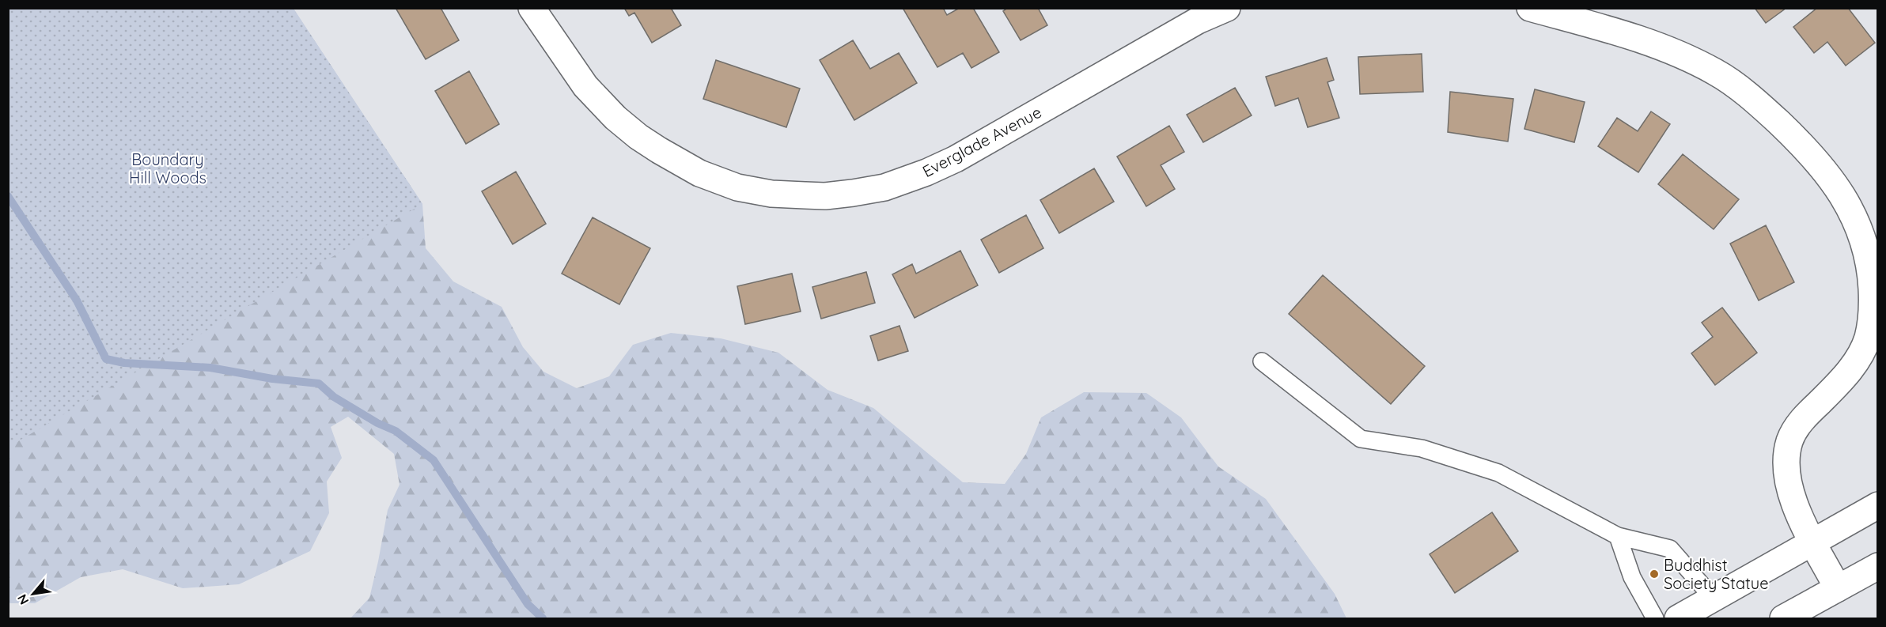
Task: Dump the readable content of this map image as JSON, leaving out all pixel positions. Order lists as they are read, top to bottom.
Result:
{
  "streets": {
    "street": ["Everglade Avenue"]
  },
  "parks": ["Boundary Hill Woods"],
  "places": ["Buddhist Society Statue"],
  "north": "bottom left"
}
